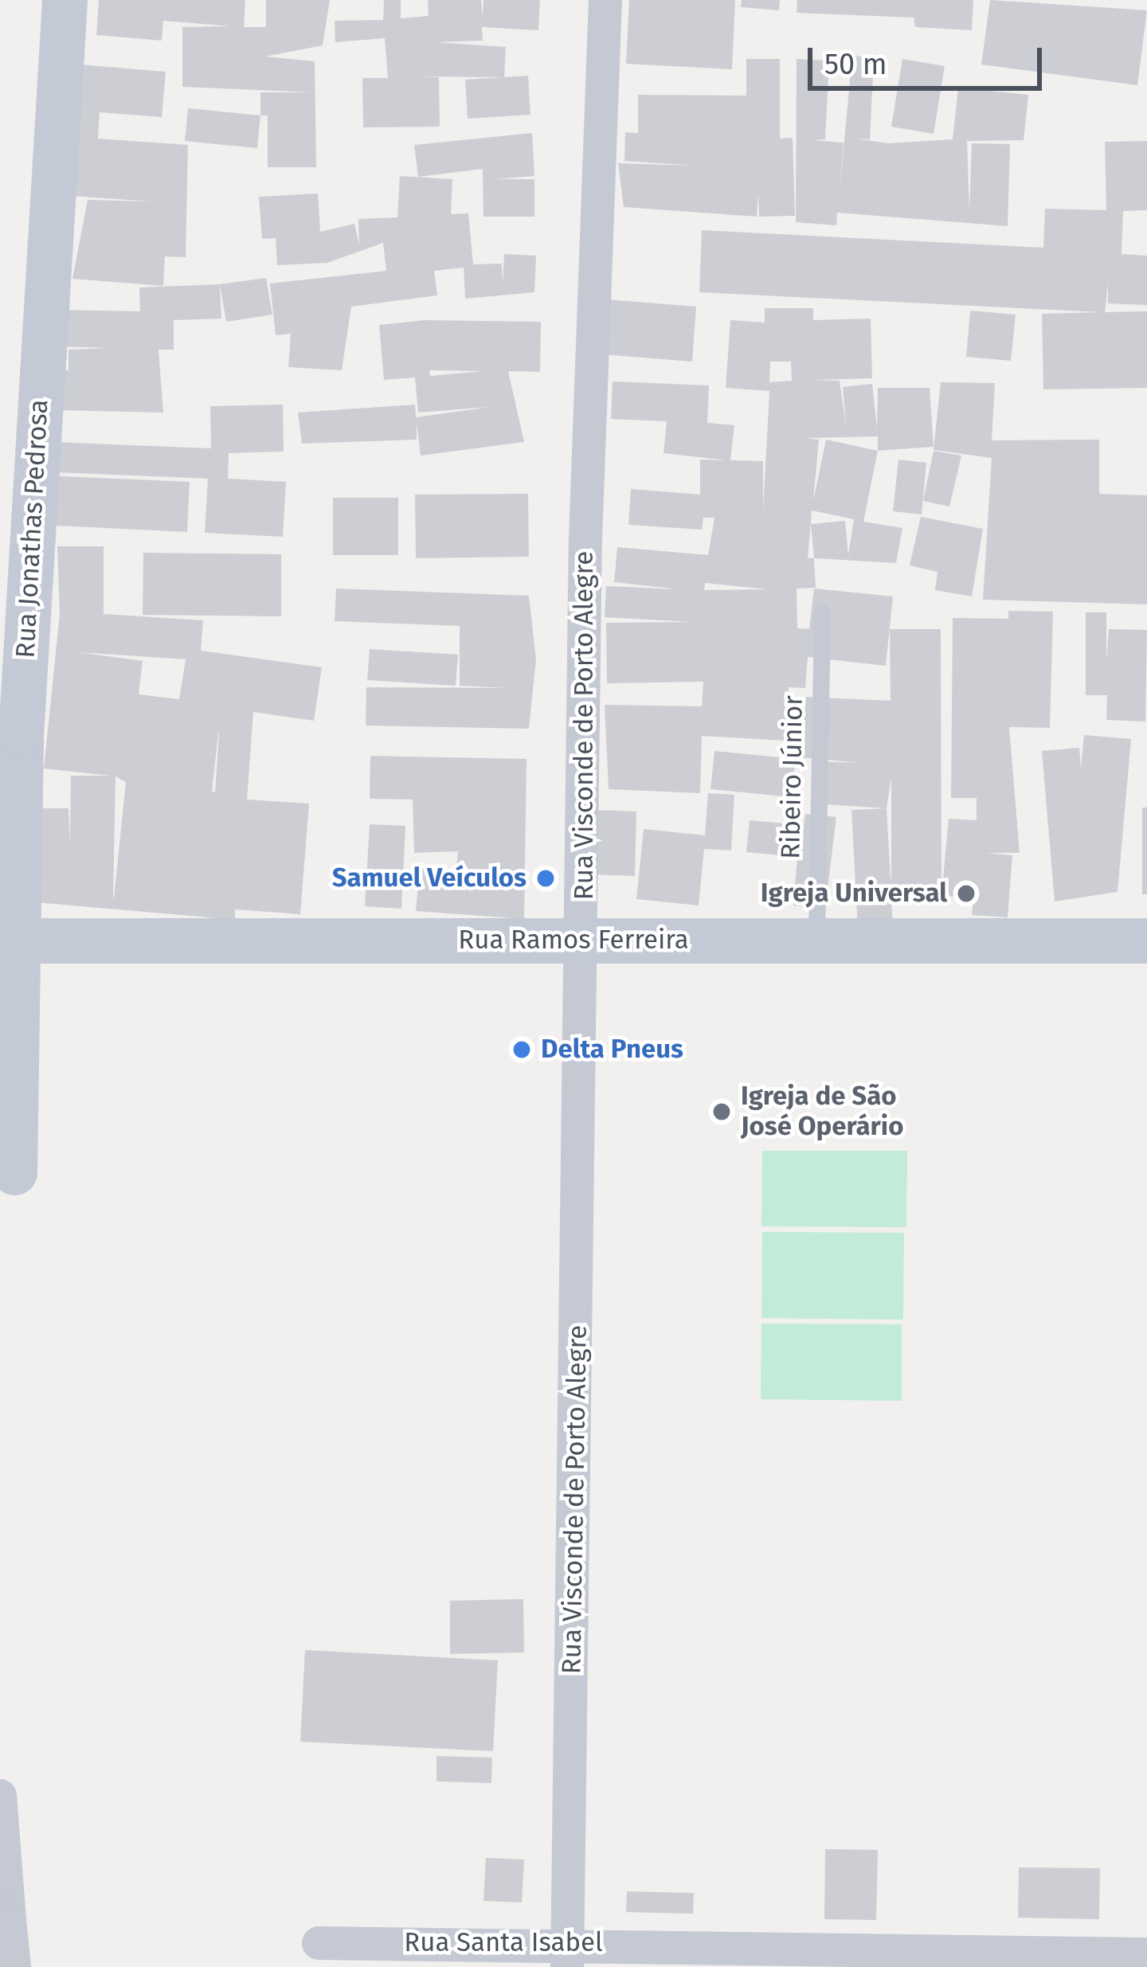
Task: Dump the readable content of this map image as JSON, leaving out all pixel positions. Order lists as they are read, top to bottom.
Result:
{
  "streets": {
    "street": [
      "Rua Jonathas Pedrosa",
      "Rua Visconde de Porto Alegre",
      "Rua Ramos Ferreira",
      "Rua Santa Isabel"
    ],
    "lane": ["Ribeiro Júnior"]
  },
  "crossings": [
    ["Rua Jonathas Pedrosa", "Rua Ramos Ferreira"],
    ["Rua Visconde de Porto Alegre", "Rua Ramos Ferreira"],
    ["Rua Visconde de Porto Alegre", "Rua Santa Isabel"],
    ["Ribeiro Júnior", "Rua Ramos Ferreira"]
  ],
  "places": [
    "Samuel Veículos",
    "Igreja Universal",
    "Delta Pneus",
    "Igreja de São José Operário"
  ],
  "scale_bar": "50 m"
}
